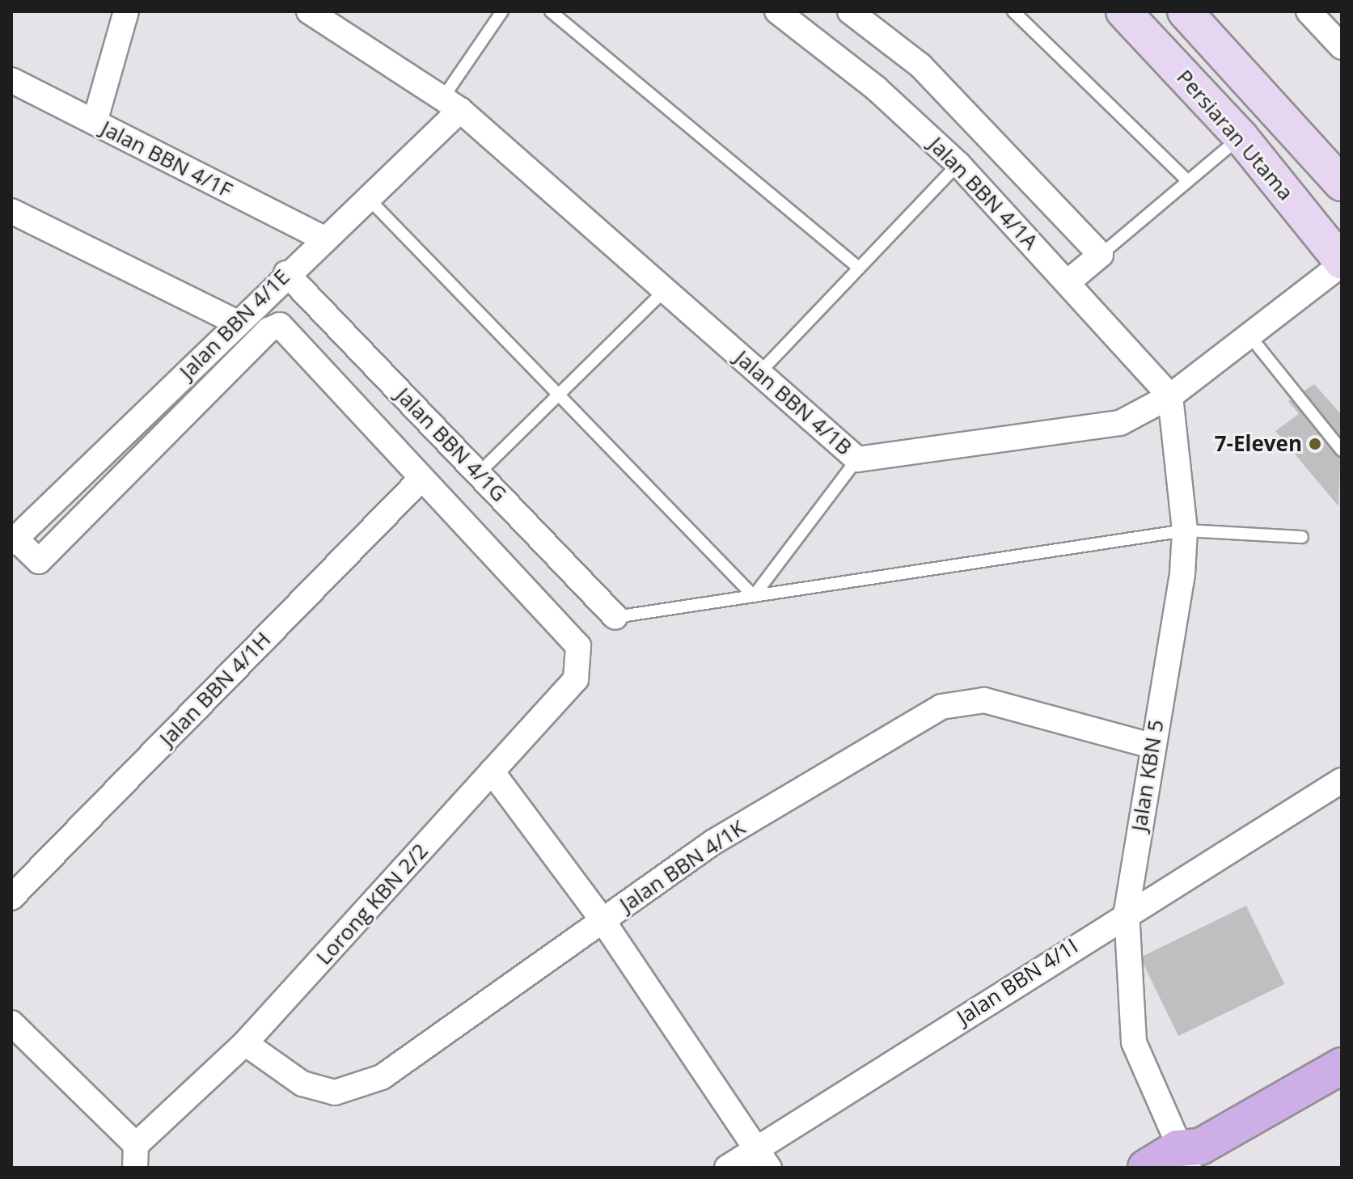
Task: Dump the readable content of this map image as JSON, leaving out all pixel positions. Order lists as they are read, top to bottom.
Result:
{
  "streets": {
    "main road": ["Persiaran Utama"],
    "street": [
      "Jalan BBN 4/1F",
      "Jalan BBN 4/1A",
      "Jalan BBN 4/1E",
      "Jalan BBN 4/1B",
      "Jalan BBN 4/1G",
      "Jalan BBN 4/1H",
      "Jalan KBN 5",
      "Jalan BBN 4/1K",
      "Lorong KBN 2/2",
      "Jalan BBN 4/1I"
    ]
  },
  "crossings": [
    ["Persiaran Utama", "Jalan BBN 4/1B"],
    ["Jalan BBN 4/1F", "Jalan BBN 4/1E"],
    ["Jalan BBN 4/1A", "Jalan BBN 4/1B"],
    ["Jalan BBN 4/1A", "Jalan KBN 5"],
    ["Jalan BBN 4/1E", "Jalan BBN 4/1B"],
    ["Jalan BBN 4/1E", "Jalan BBN 4/1G"],
    ["Jalan BBN 4/1B", "Jalan KBN 5"],
    ["Jalan BBN 4/1H", "Lorong KBN 2/2"],
    ["Jalan KBN 5", "Jalan BBN 4/1K"],
    ["Jalan KBN 5", "Jalan BBN 4/1I"],
    ["Jalan BBN 4/1K", "Lorong KBN 2/2"]
  ],
  "places": ["7-Eleven"]
}
